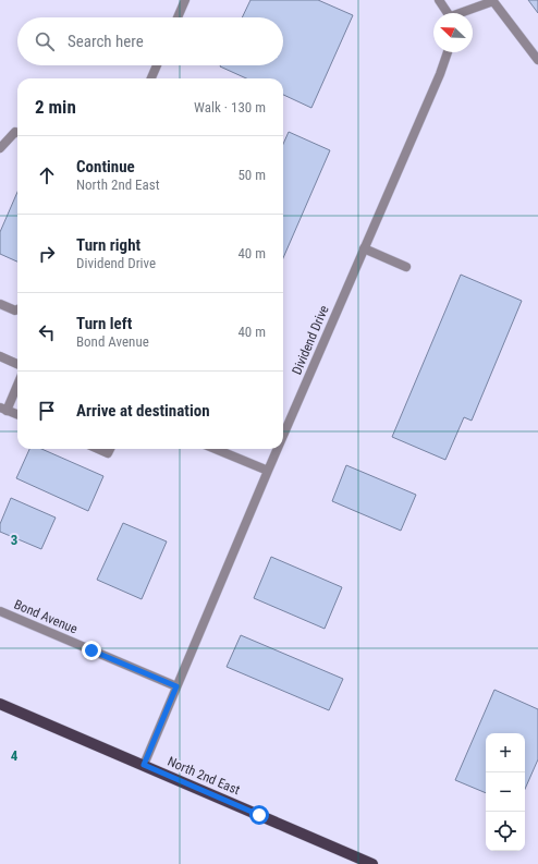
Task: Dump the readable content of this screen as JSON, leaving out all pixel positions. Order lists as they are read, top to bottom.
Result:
{
  "streets": {
    "main road": ["North 2nd East"],
    "street": ["Dividend Drive", "Bond Avenue"]
  },
  "crossings": [
    ["Dividend Drive", "Bond Avenue"],
    ["Dividend Drive", "North 2nd East"]
  ],
  "north": "top left",
  "page": {
    "search": "Search here",
    "heading": ["2 min", "Walk · 130 m"],
    "list": [
      ["Continue", "North 2nd East", "50 m"],
      ["Turn right", "Dividend Drive", "40 m"],
      ["Turn left", "Bond Avenue", "40 m"],
      "Arrive at destination"
    ],
    "map_buttons": ["+", "−"]
  },
  "grid": {
    "rows": ["3", "4"]
  }
}
